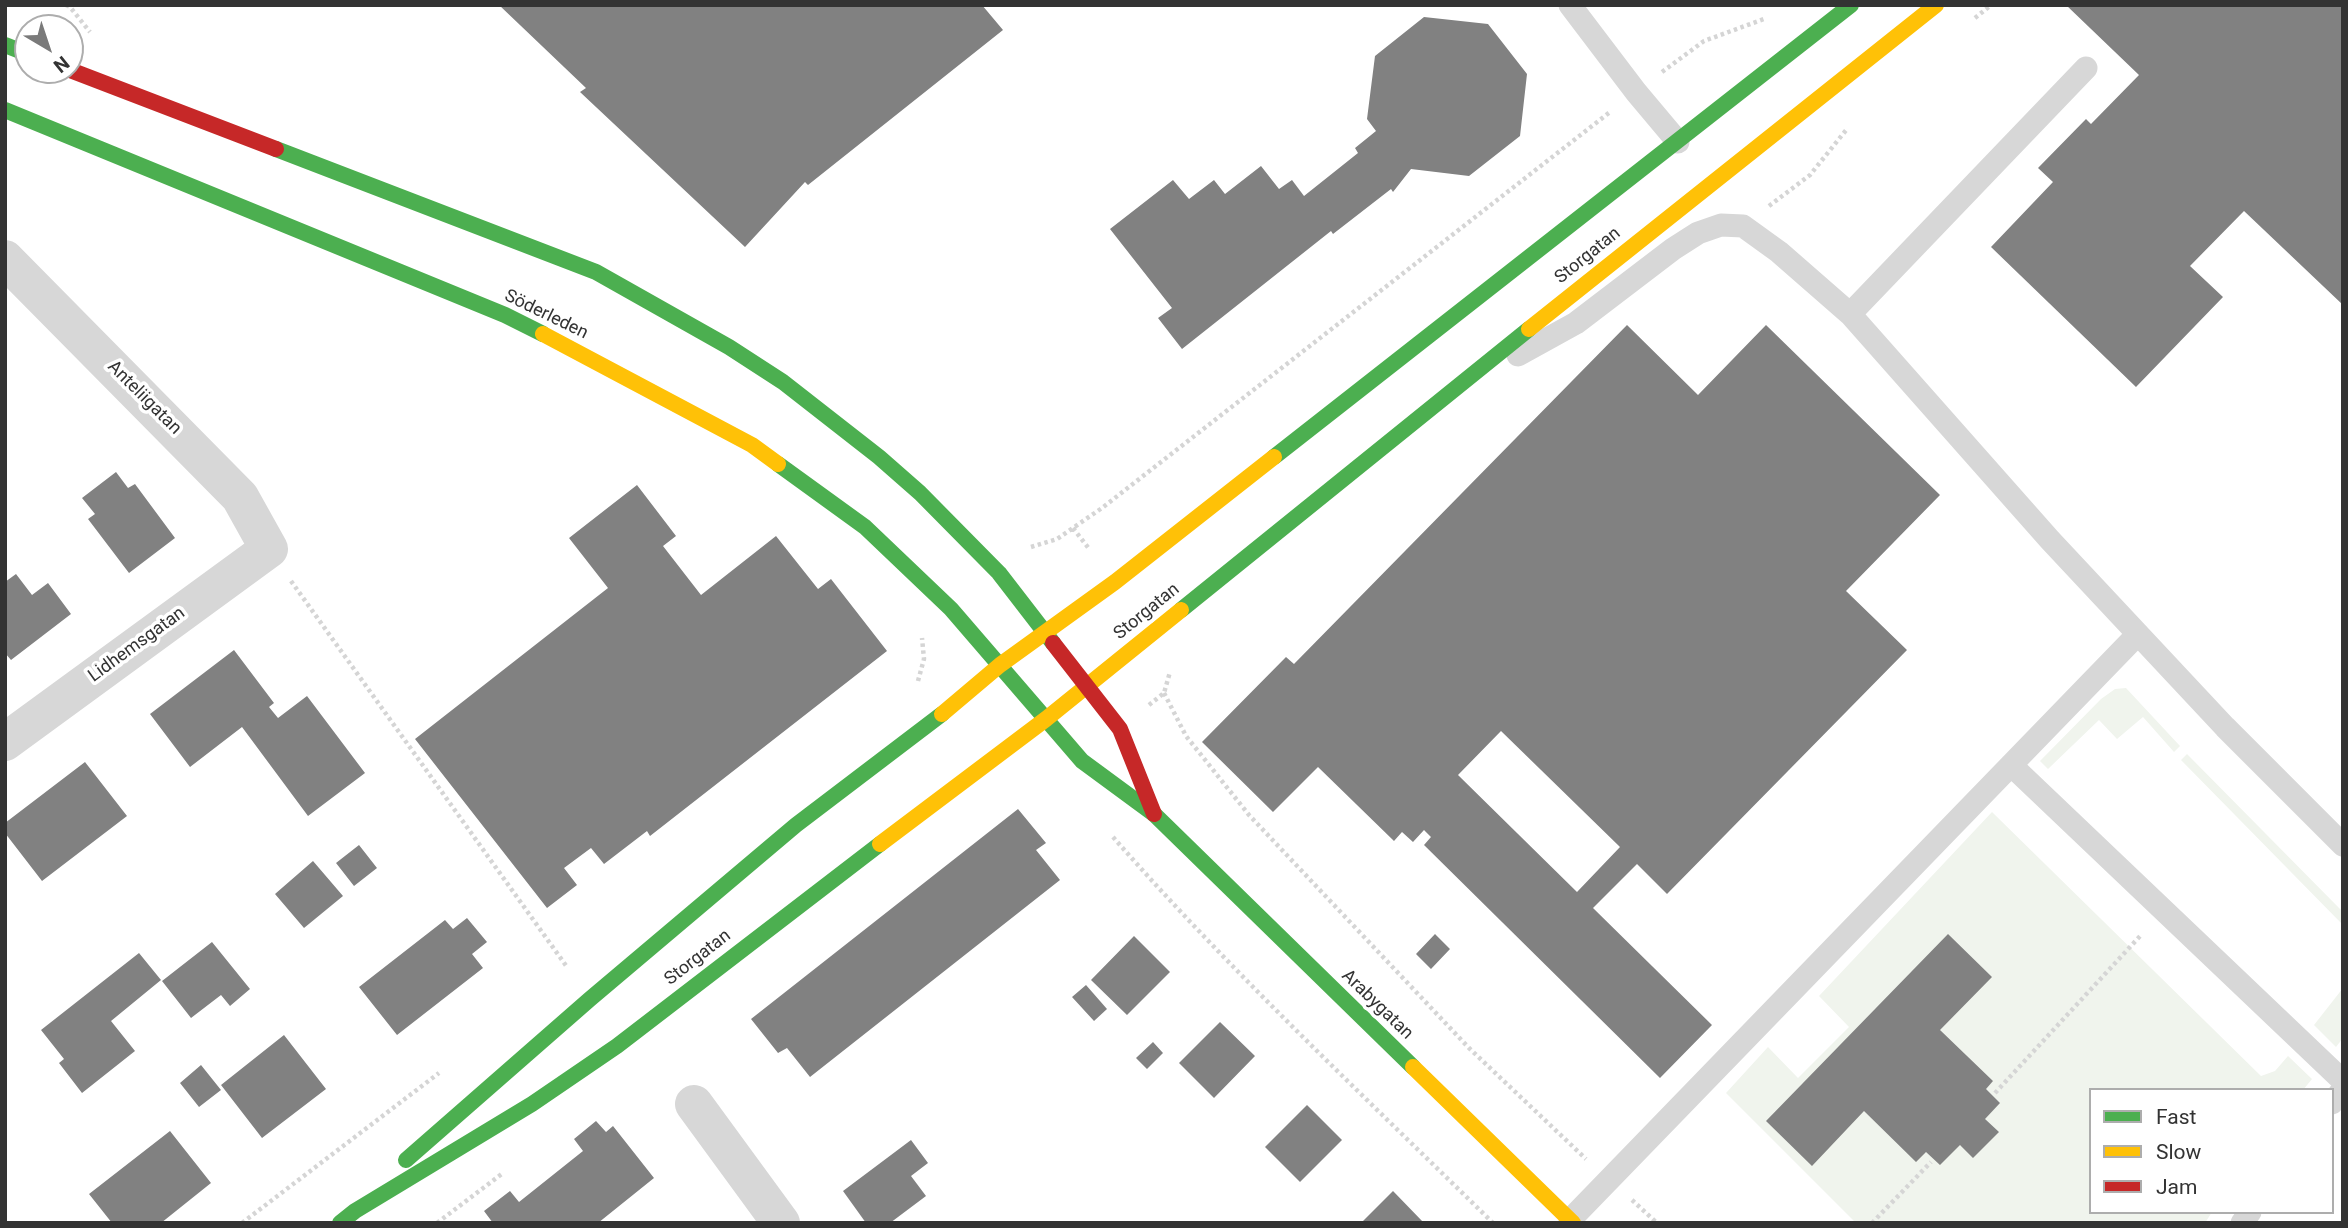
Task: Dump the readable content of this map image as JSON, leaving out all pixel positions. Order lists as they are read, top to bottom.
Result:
{
  "streets": {
    "main road": ["Storgatan", "Söderleden", "Arabygatan"],
    "street": ["Anteliigatan", "Lidhemsgatan"]
  },
  "crossings": [
    ["Storgatan", "Söderleden"],
    ["Storgatan", "Arabygatan"],
    ["Söderleden", "Arabygatan"],
    ["Anteliigatan", "Lidhemsgatan"]
  ],
  "legend": ["Fast", "Slow", "Jam"],
  "north": "bottom right"
}
